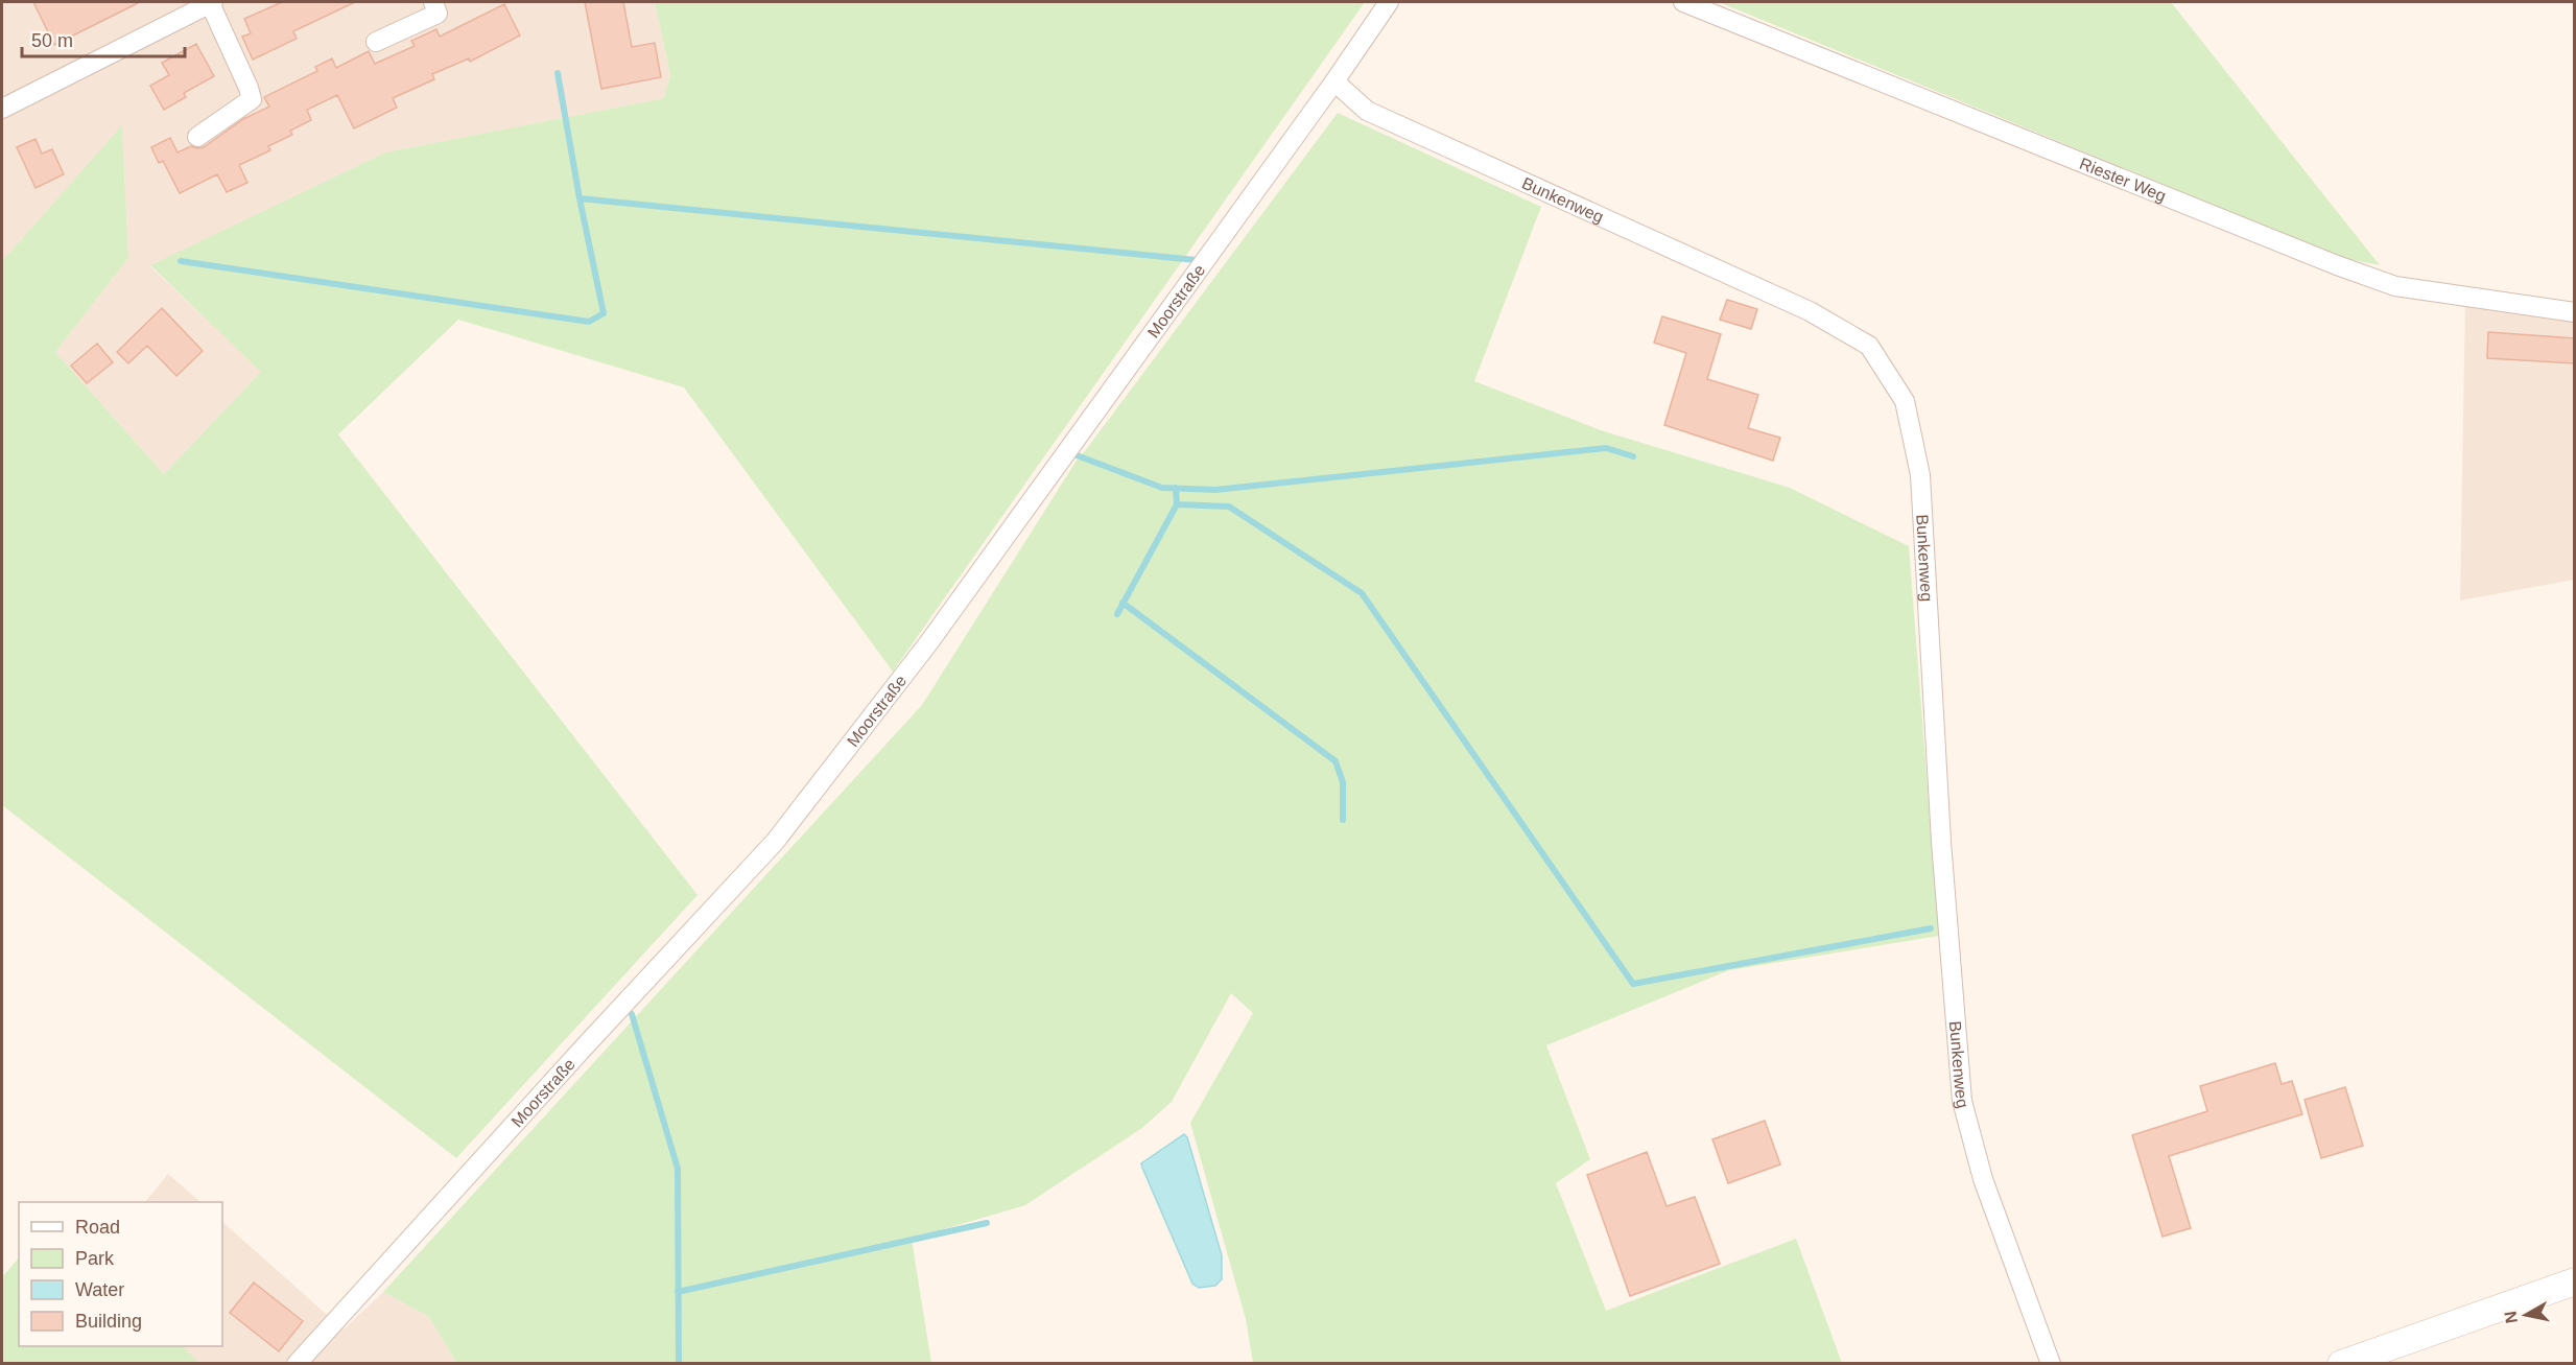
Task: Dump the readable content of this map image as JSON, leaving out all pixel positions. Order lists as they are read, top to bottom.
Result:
{
  "streets": {
    "street": ["Riester Weg", "Bunkenweg", "Moorstraße"]
  },
  "crossings": [
    ["Bunkenweg", "Moorstraße"]
  ],
  "legend": [
    "Road",
    "Park",
    "Water",
    "Building"
  ],
  "scale_bar": "50 m",
  "north": "left"
}
